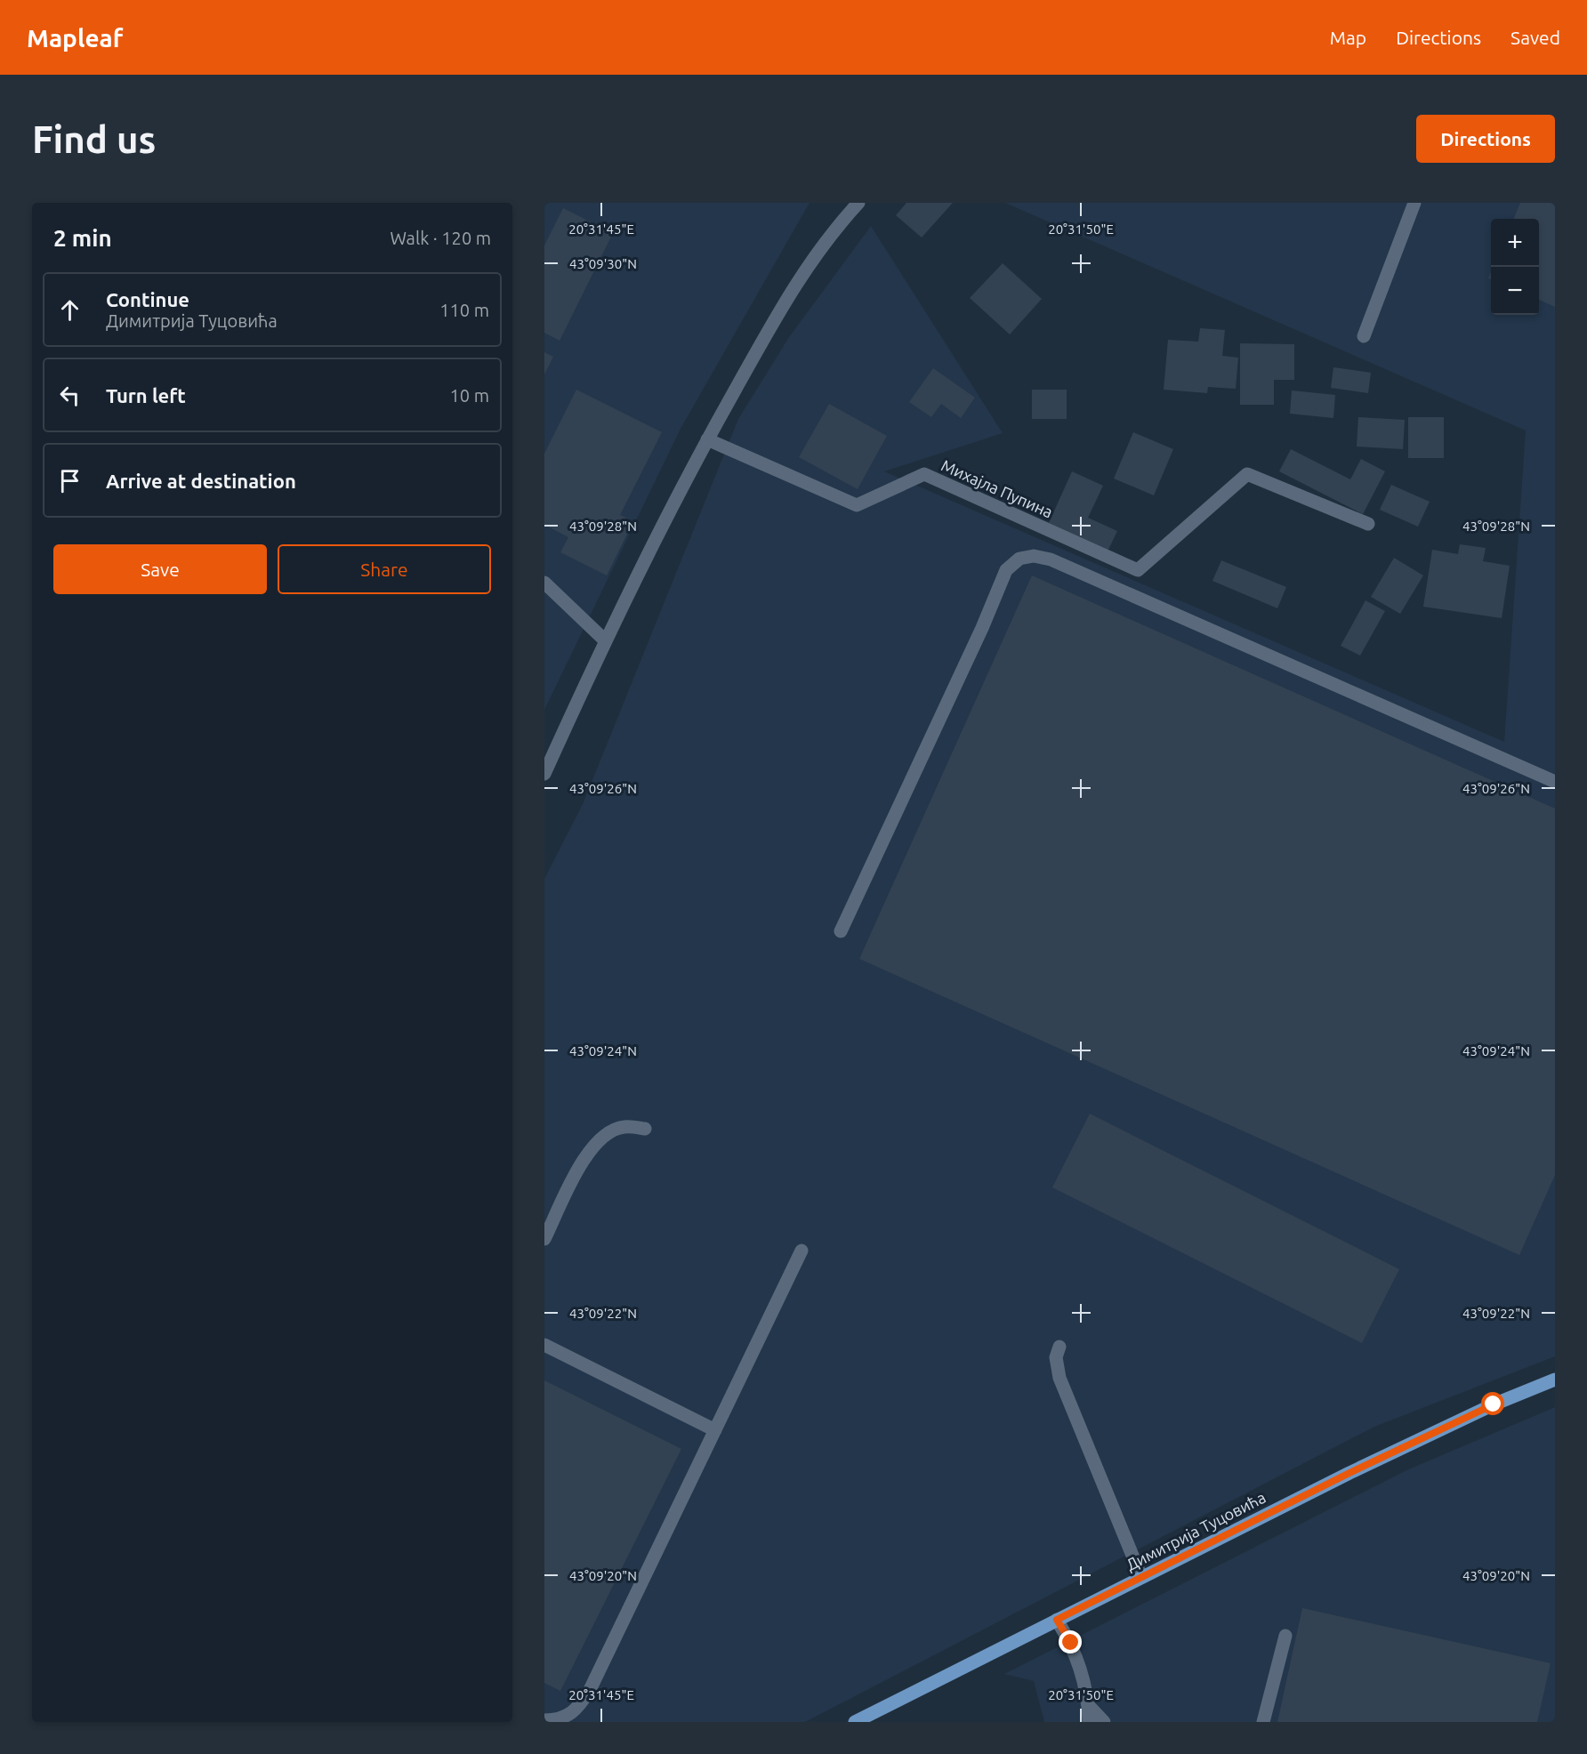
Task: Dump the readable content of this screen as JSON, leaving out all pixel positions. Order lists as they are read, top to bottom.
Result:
{
  "streets": {
    "main road": ["Димитрија Туцовића"],
    "street": ["Михајла Пупина"]
  },
  "page": {
    "header": "Mapleaf",
    "nav": ["Map", "Directions", "Saved"],
    "buttons": [
      "Directions",
      ["Save", "Share"]
    ],
    "title": "Find us",
    "heading": ["2 min", "Walk · 120 m"],
    "map_buttons": ["+", "−"],
    "list": [
      ["Continue", "Димитрија Туцовића", "110 m"],
      ["Turn left", "10 m"],
      "Arrive at destination"
    ]
  },
  "coordinates": [
    "20°31'45\"E",
    "20°31'50\"E",
    "43°09'30\"N",
    "43°09'28\"N",
    "43°09'26\"N",
    "43°09'24\"N",
    "43°09'22\"N",
    "43°09'20\"N"
  ]
}
